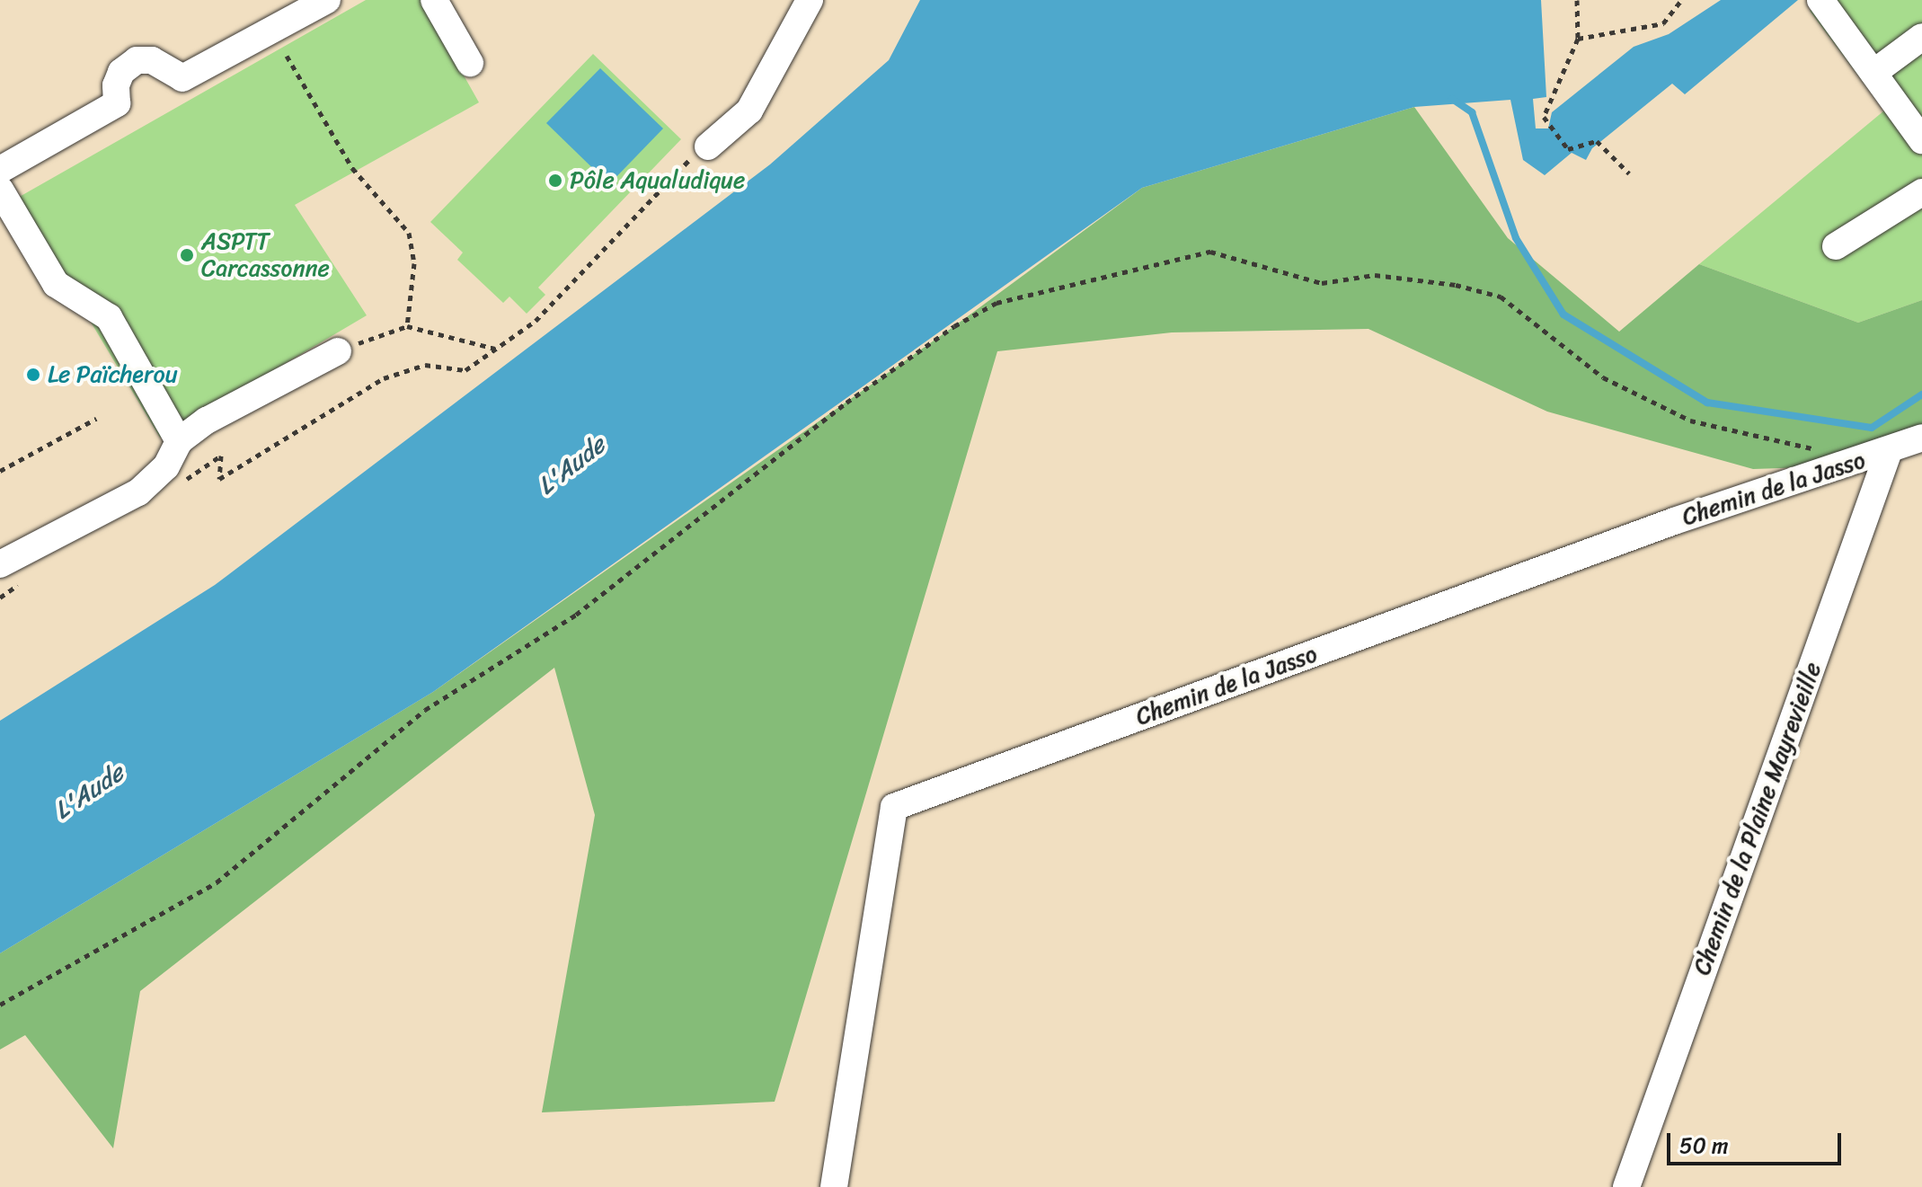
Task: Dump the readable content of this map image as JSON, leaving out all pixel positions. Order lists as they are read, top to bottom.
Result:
{
  "streets": {
    "street": ["Chemin de la Jasso", "Chemin de la Plaine Mayrevieille"]
  },
  "crossings": [
    ["Chemin de la Jasso", "Chemin de la Plaine Mayrevieille"]
  ],
  "water": ["L'Aude"],
  "places": ["Pôle Aqualudique", "ASPTT Carcassonne", "Le Païcherou"],
  "scale_bar": "50 m"
}
